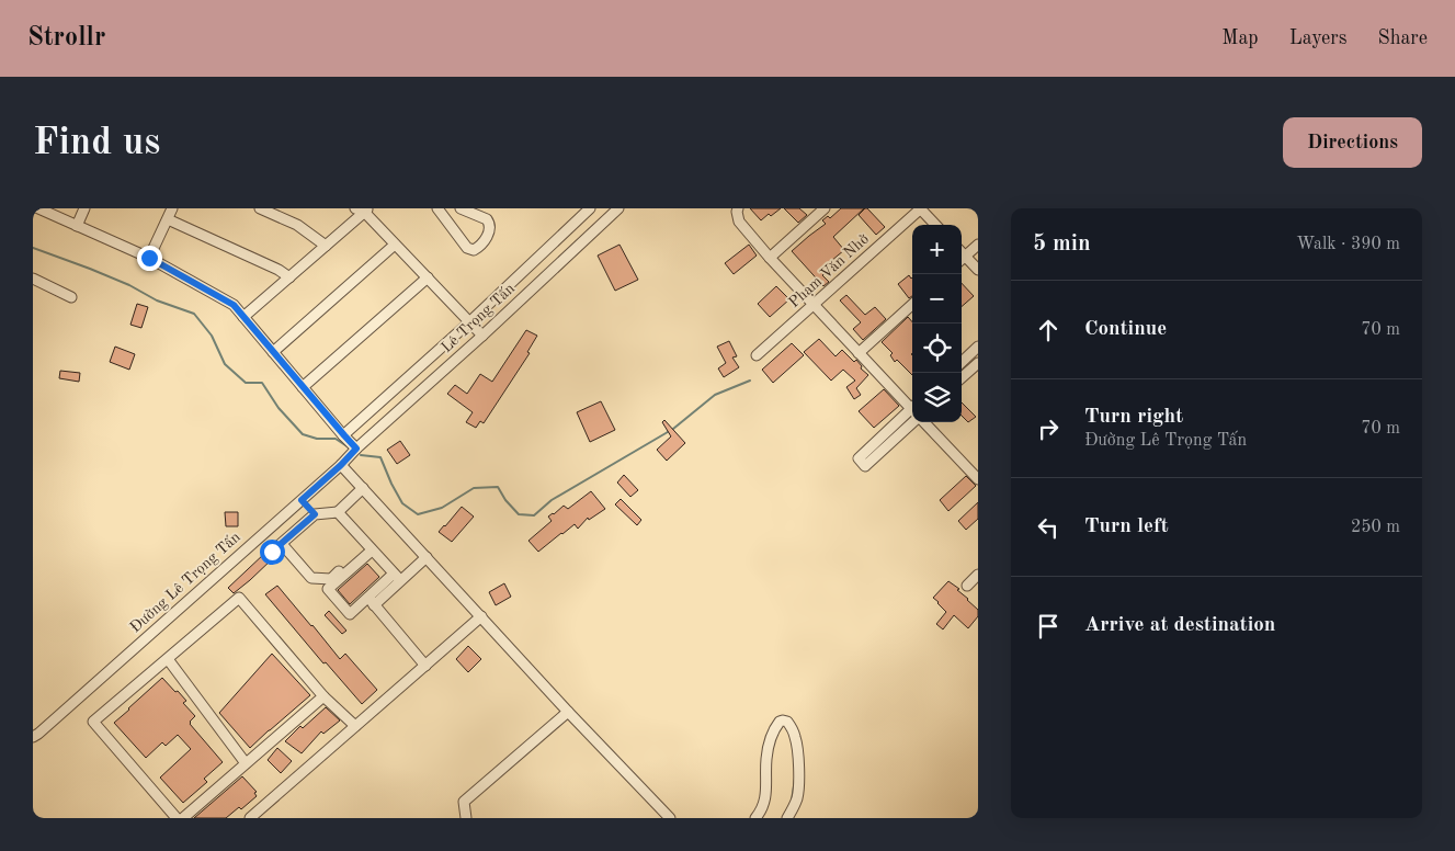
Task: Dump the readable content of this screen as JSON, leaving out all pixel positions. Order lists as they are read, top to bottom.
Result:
{
  "streets": {
    "street": ["Phạm Văn Nhờ", "Lê Trọng Tấn", "Đường Lê Trọng Tấn"]
  },
  "crossings": [
    ["Lê Trọng Tấn", "Đường Lê Trọng Tấn"]
  ],
  "page": {
    "header": "Strollr",
    "nav": ["Map", "Layers", "Share"],
    "buttons": "Directions",
    "title": "Find us",
    "heading": ["5 min", "Walk · 390 m"],
    "map_buttons": ["+", "−"],
    "list": [
      ["Continue", "70 m"],
      ["Turn right", "Đường Lê Trọng Tấn", "70 m"],
      ["Turn left", "250 m"],
      "Arrive at destination"
    ]
  }
}
